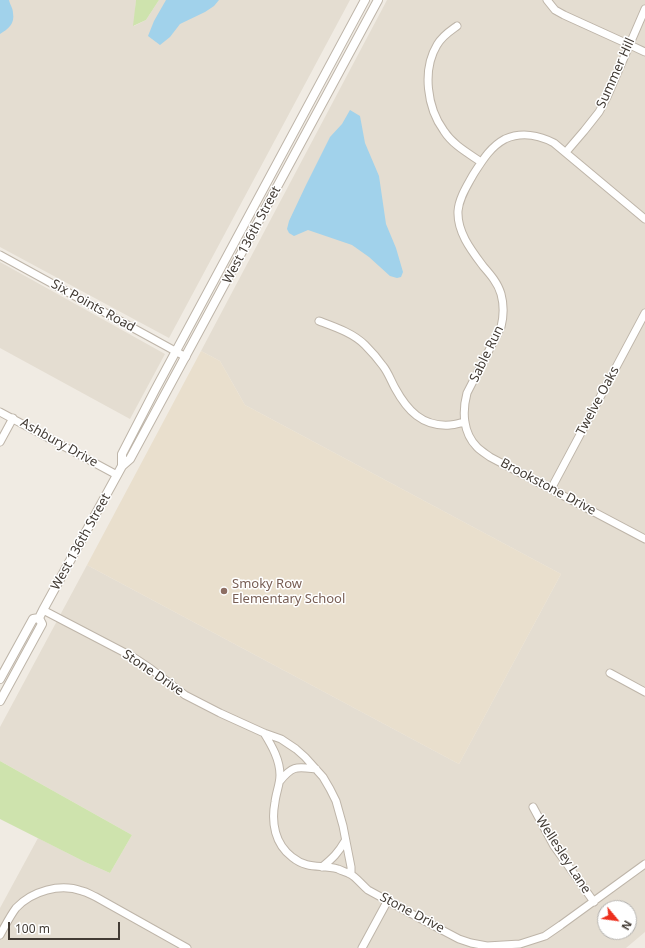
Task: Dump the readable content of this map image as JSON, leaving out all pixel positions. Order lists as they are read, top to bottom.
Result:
{
  "streets": {
    "street": [
      "Summer Hill",
      "West 136th Street",
      "Six Points Road",
      "Sable Run",
      "Twelve Oaks",
      "Ashbury Drive",
      "Brookstone Drive",
      "Stone Drive",
      "Wellesley Lane"
    ]
  },
  "crossings": [
    ["Summer Hill", "Sable Run"],
    ["West 136th Street", "Six Points Road"],
    ["West 136th Street", "Ashbury Drive"],
    ["West 136th Street", "Stone Drive"],
    ["Sable Run", "Brookstone Drive"],
    ["Twelve Oaks", "Brookstone Drive"],
    ["Stone Drive", "Wellesley Lane"]
  ],
  "places": ["Smoky Row Elementary School"],
  "scale_bar": "100 m",
  "north": "bottom right"
}
